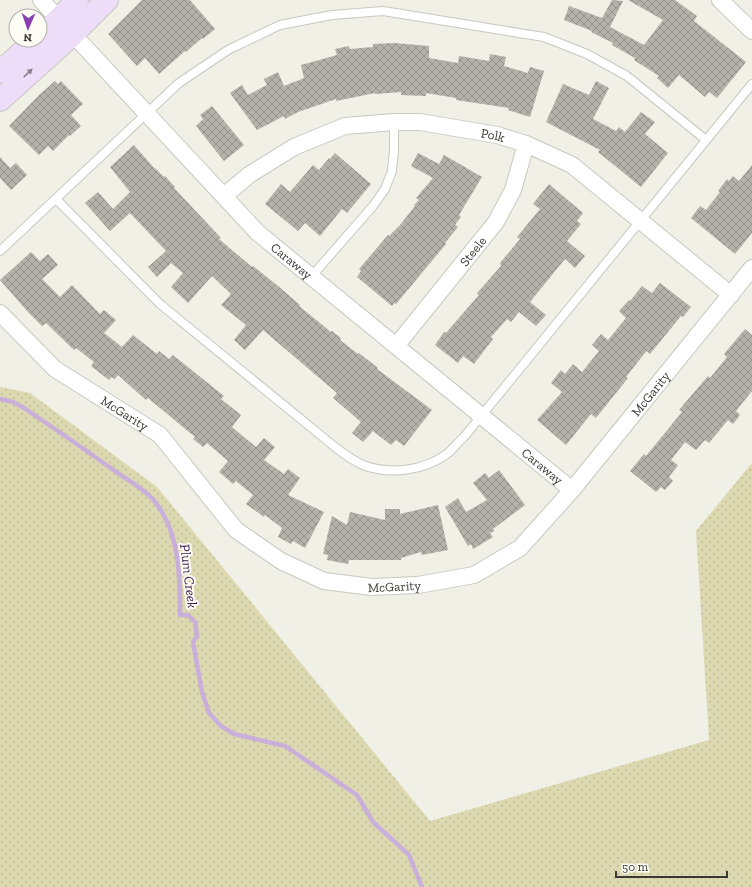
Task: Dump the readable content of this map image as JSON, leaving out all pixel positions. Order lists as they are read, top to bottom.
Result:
{
  "streets": {
    "street": [
      "Polk",
      "Steele",
      "Caraway",
      "McGarity"
    ]
  },
  "crossings": [
    ["Polk", "Steele"],
    ["Polk", "Caraway"],
    ["Polk", "McGarity"],
    ["Steele", "Caraway"],
    ["Caraway", "McGarity"]
  ],
  "water": ["Plum Creek"],
  "scale_bar": "50 m",
  "north": "bottom"
}
